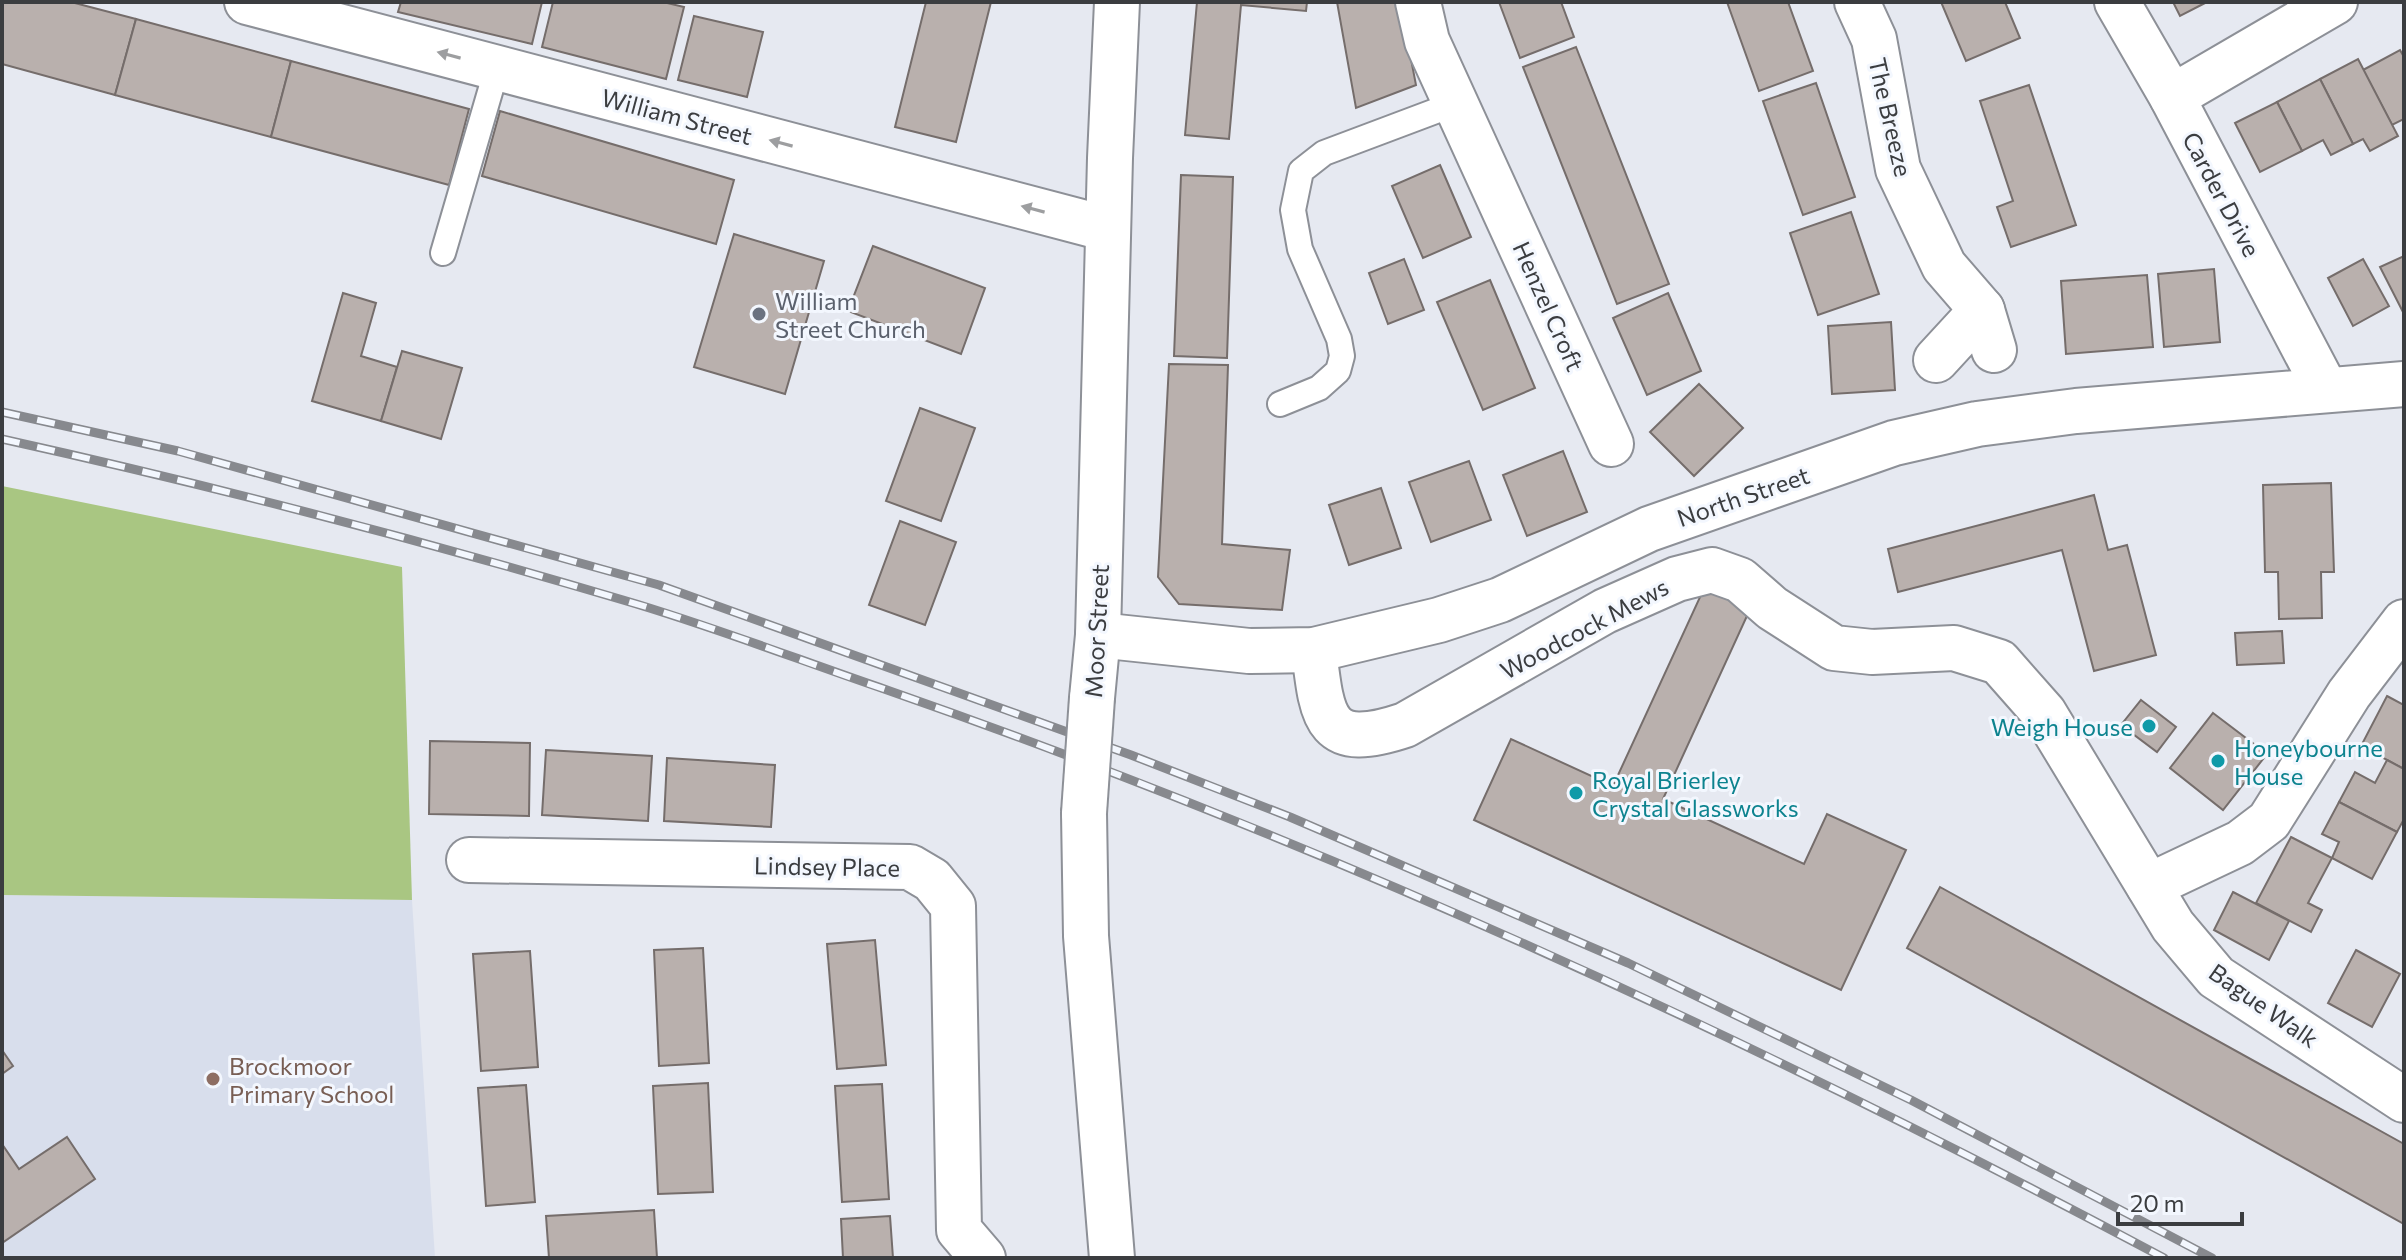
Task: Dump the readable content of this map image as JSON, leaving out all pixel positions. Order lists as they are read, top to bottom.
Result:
{
  "streets": {
    "street": [
      "William Street",
      "The Breeze",
      "Carder Drive",
      "Henzel Croft",
      "North Street",
      "Woodcock Mews",
      "Moor Street",
      "Lindsey Place",
      "Bague Walk"
    ]
  },
  "crossings": [
    ["William Street", "Moor Street"],
    ["Carder Drive", "North Street"],
    ["North Street", "Woodcock Mews"],
    ["North Street", "Moor Street"],
    ["Woodcock Mews", "Bague Walk"]
  ],
  "one_way": ["William Street"],
  "places": [
    "William Street Church",
    "Weigh House",
    "Honeybourne House",
    "Royal Brierley Crystal Glassworks",
    "Brockmoor Primary School"
  ],
  "scale_bar": "20 m"
}
